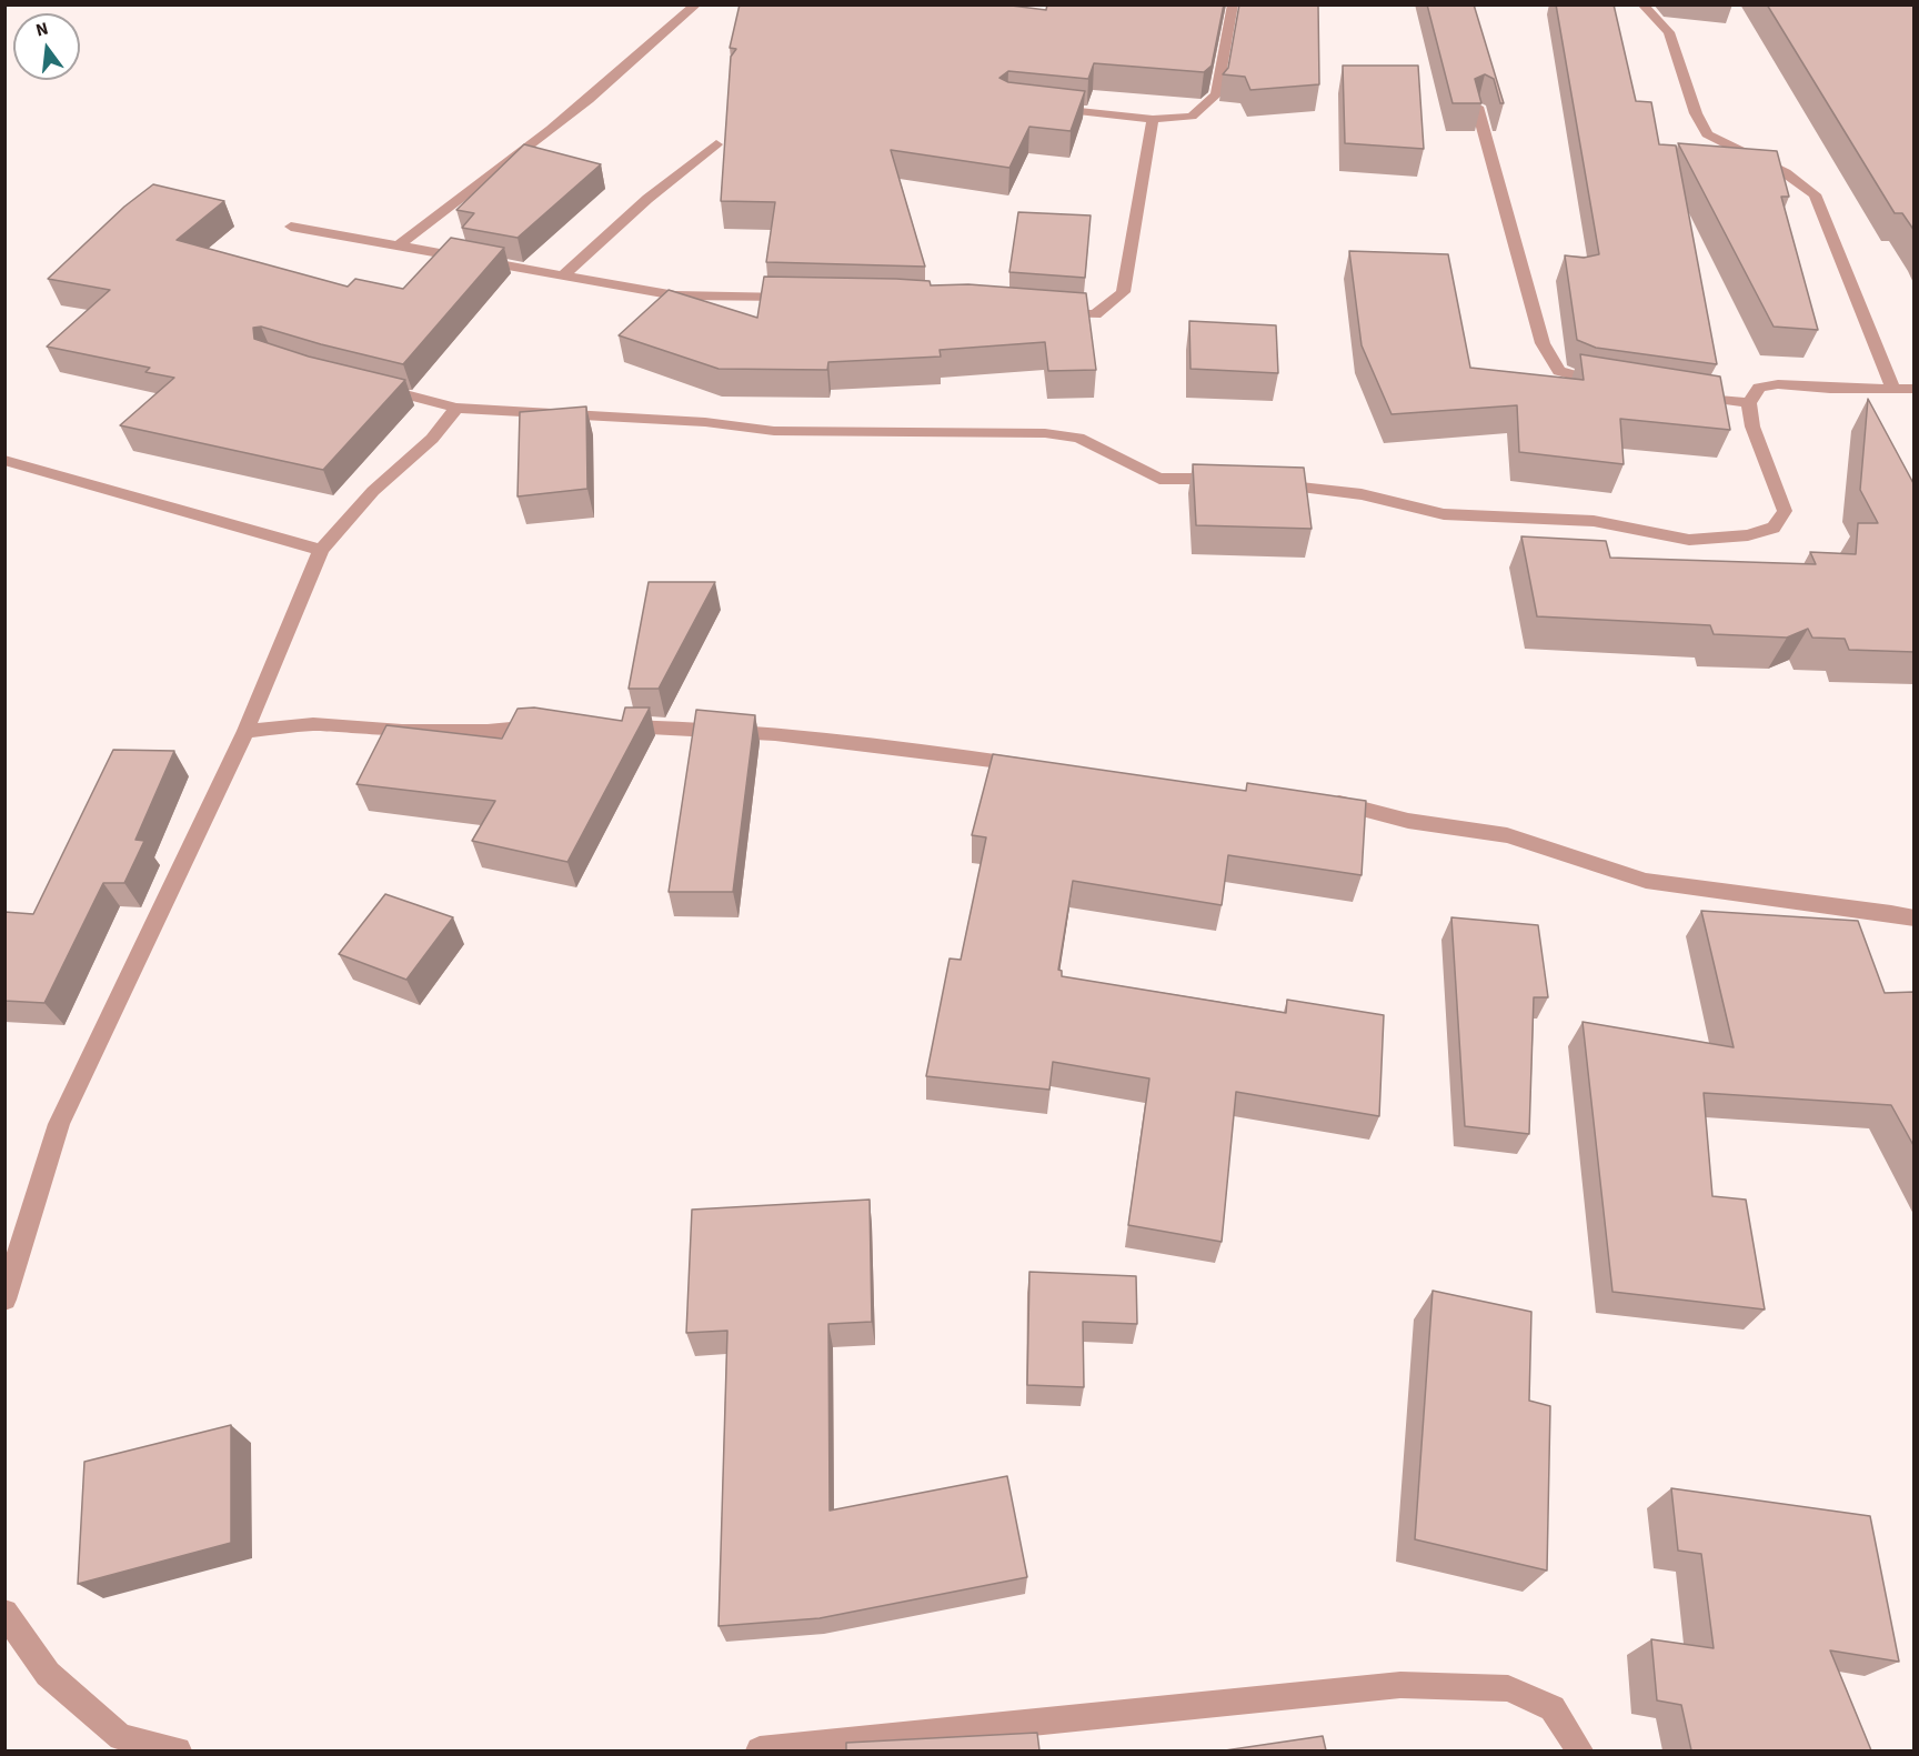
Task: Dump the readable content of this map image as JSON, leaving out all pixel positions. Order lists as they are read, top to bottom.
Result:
{
  "north": "top"
}
